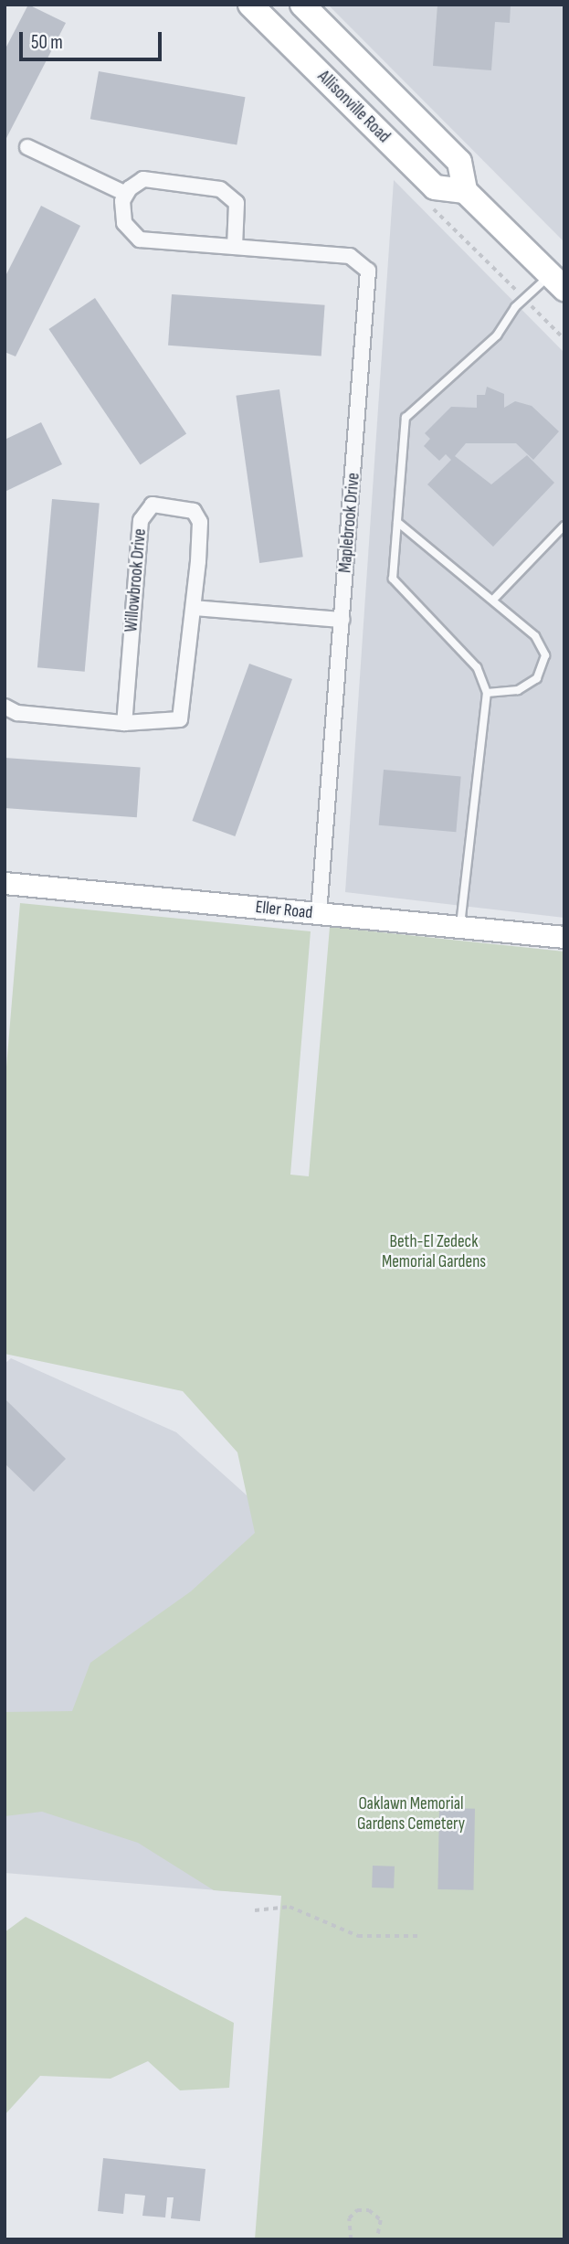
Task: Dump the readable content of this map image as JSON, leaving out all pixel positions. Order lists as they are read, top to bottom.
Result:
{
  "streets": {
    "main road": ["Allisonville Road"],
    "street": ["Maplebrook Drive", "Willowbrook Drive", "Eller Road"]
  },
  "crossings": [
    ["Maplebrook Drive", "Eller Road"]
  ],
  "parks": ["Beth-El Zedeck Memorial Gardens", "Oaklawn Memorial Gardens Cemetery"],
  "scale_bar": "50 m"
}
